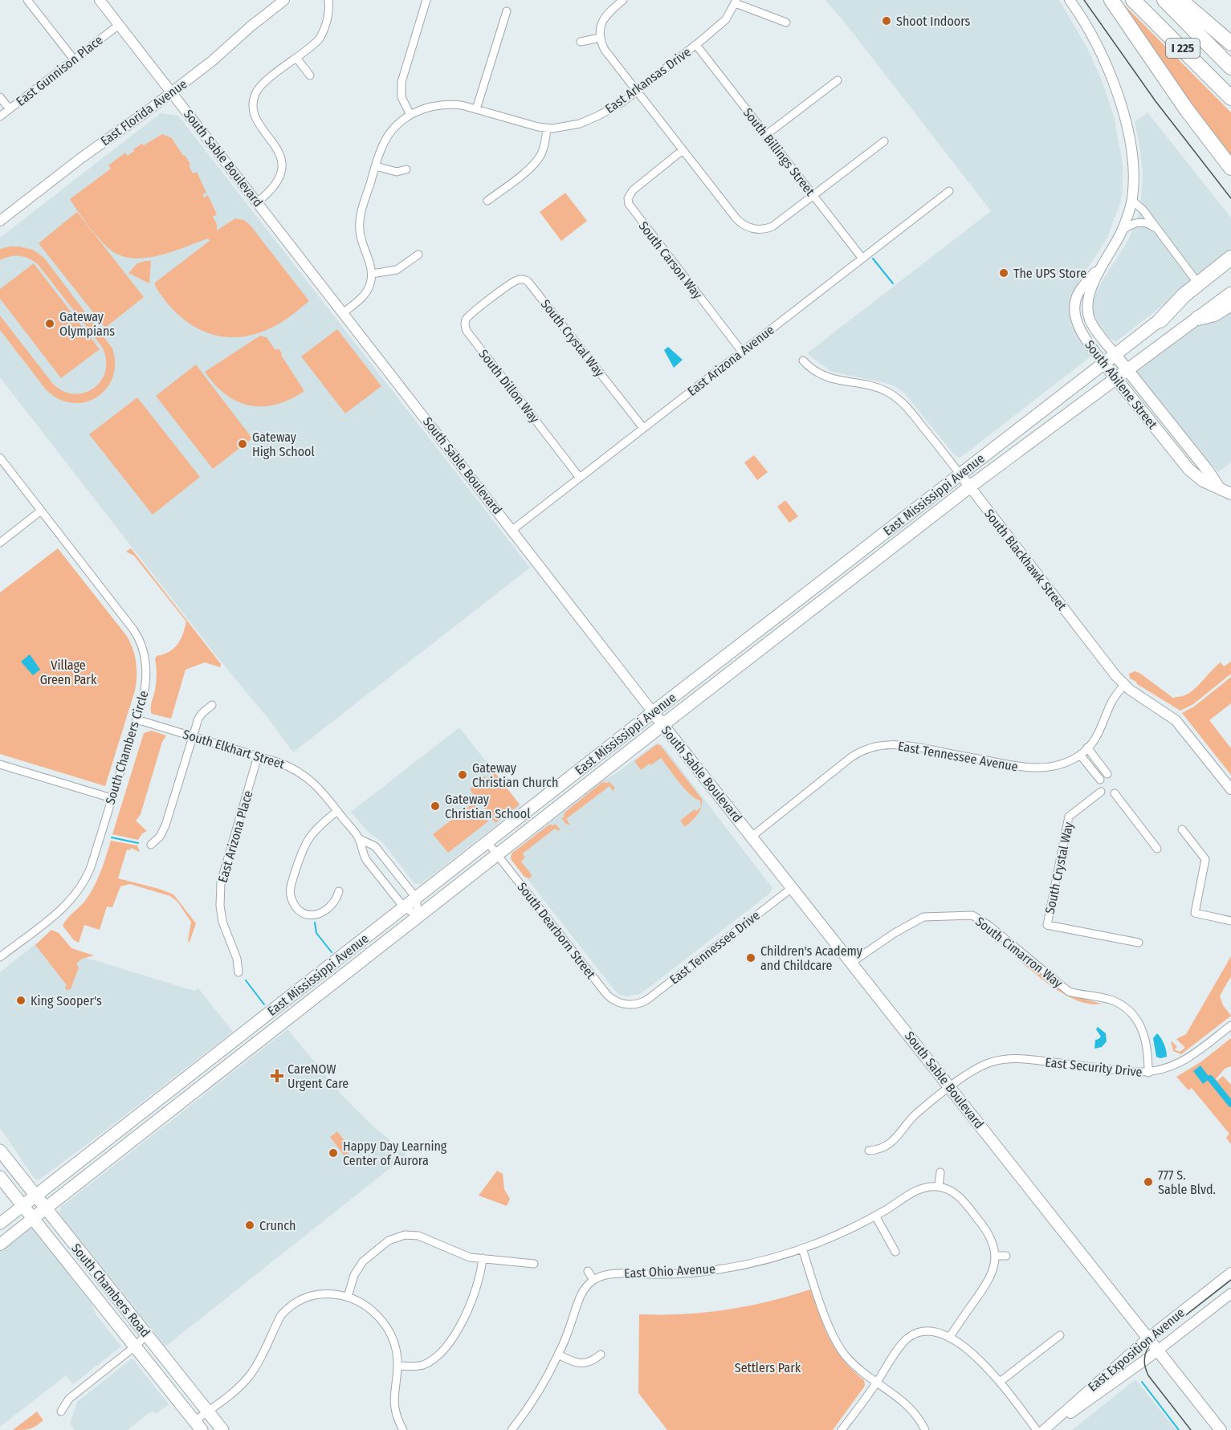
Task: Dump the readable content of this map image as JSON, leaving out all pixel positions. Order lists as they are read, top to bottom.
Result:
{
  "streets": {
    "highway": ["I 225"],
    "main road": [
      "South Sable Boulevard",
      "South Abilene Street",
      "East Mississippi Avenue",
      "South Chambers Road"
    ],
    "street": [
      "East Gunnison Place",
      "East Arkansas Drive",
      "East Florida Avenue",
      "South Billings Street",
      "South Carson Way",
      "South Crystal Way",
      "East Arizona Avenue",
      "South Dillon Way",
      "South Blackhawk Street",
      "South Chambers Circle",
      "South Elkhart Street",
      "East Tennessee Avenue",
      "East Arizona Place",
      "South Dearborn Street",
      "East Tennessee Drive",
      "South Cimarron Way",
      "East Security Drive",
      "East Ohio Avenue",
      "East Exposition Avenue"
    ]
  },
  "crossings": [
    ["East Gunnison Place", "South Sable Boulevard"],
    ["East Arkansas Drive", "South Billings Street"],
    ["East Florida Avenue", "South Sable Boulevard"],
    ["South Billings Street", "East Arizona Avenue"],
    ["South Sable Boulevard", "East Arizona Avenue"],
    ["South Sable Boulevard", "East Mississippi Avenue"],
    ["South Sable Boulevard", "East Tennessee Avenue"],
    ["South Sable Boulevard", "East Tennessee Drive"],
    ["South Sable Boulevard", "South Cimarron Way"],
    ["South Sable Boulevard", "East Security Drive"],
    ["South Sable Boulevard", "East Exposition Avenue"],
    ["South Carson Way", "East Arizona Avenue"],
    ["South Crystal Way", "East Arizona Avenue"],
    ["South Crystal Way", "South Dillon Way"],
    ["East Arizona Avenue", "South Dillon Way"],
    ["South Abilene Street", "East Mississippi Avenue"],
    ["East Mississippi Avenue", "South Blackhawk Street"],
    ["East Mississippi Avenue", "South Elkhart Street"],
    ["East Mississippi Avenue", "South Dearborn Street"],
    ["East Mississippi Avenue", "South Chambers Road"],
    ["South Blackhawk Street", "East Tennessee Avenue"],
    ["South Chambers Circle", "South Elkhart Street"],
    ["South Elkhart Street", "East Arizona Place"],
    ["South Dearborn Street", "East Tennessee Drive"],
    ["South Cimarron Way", "East Security Drive"]
  ],
  "parks": ["Village Green Park", "Settlers Park"],
  "places": {
    "other": [
      "Shoot Indoors",
      "The UPS Store",
      "Gateway Olympians",
      "Gateway High School",
      "Gateway Christian Church",
      "Gateway Christian School",
      "Children's Academy and Childcare",
      "King Sooper's",
      "Happy Day Learning Center of Aurora",
      "777 S. Sable Blvd.",
      "Crunch"
    ],
    "health": ["CareNOW Urgent Care"]
  }
}
